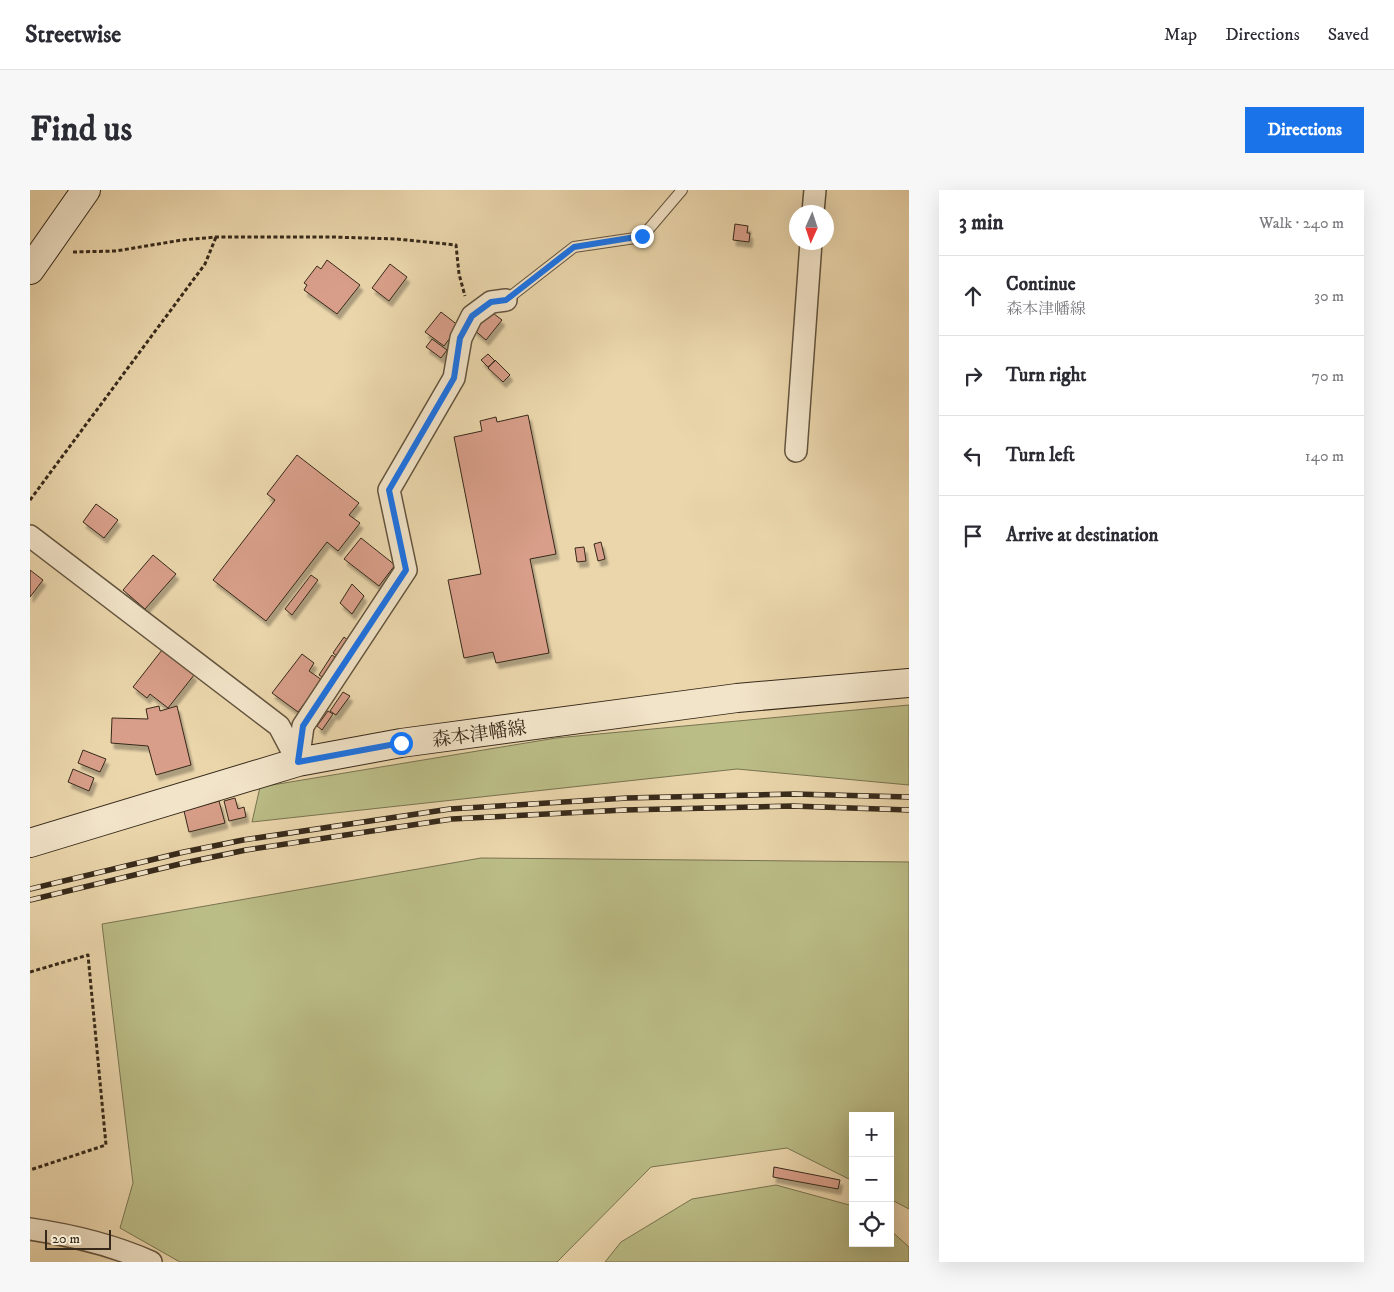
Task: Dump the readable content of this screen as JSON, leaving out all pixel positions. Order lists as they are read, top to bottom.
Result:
{
  "streets": {
    "main road": ["森本津幡線"]
  },
  "scale_bar": "20 m",
  "north": "bottom",
  "page": {
    "header": "Streetwise",
    "nav": ["Map", "Directions", "Saved"],
    "buttons": "Directions",
    "title": "Find us",
    "heading": ["3 min", "Walk · 240 m"],
    "list": [
      ["Continue", "森本津幡線", "30 m"],
      ["Turn right", "70 m"],
      ["Turn left", "140 m"],
      "Arrive at destination"
    ],
    "map_buttons": ["+", "−"],
    "scale": "20 m"
  }
}
